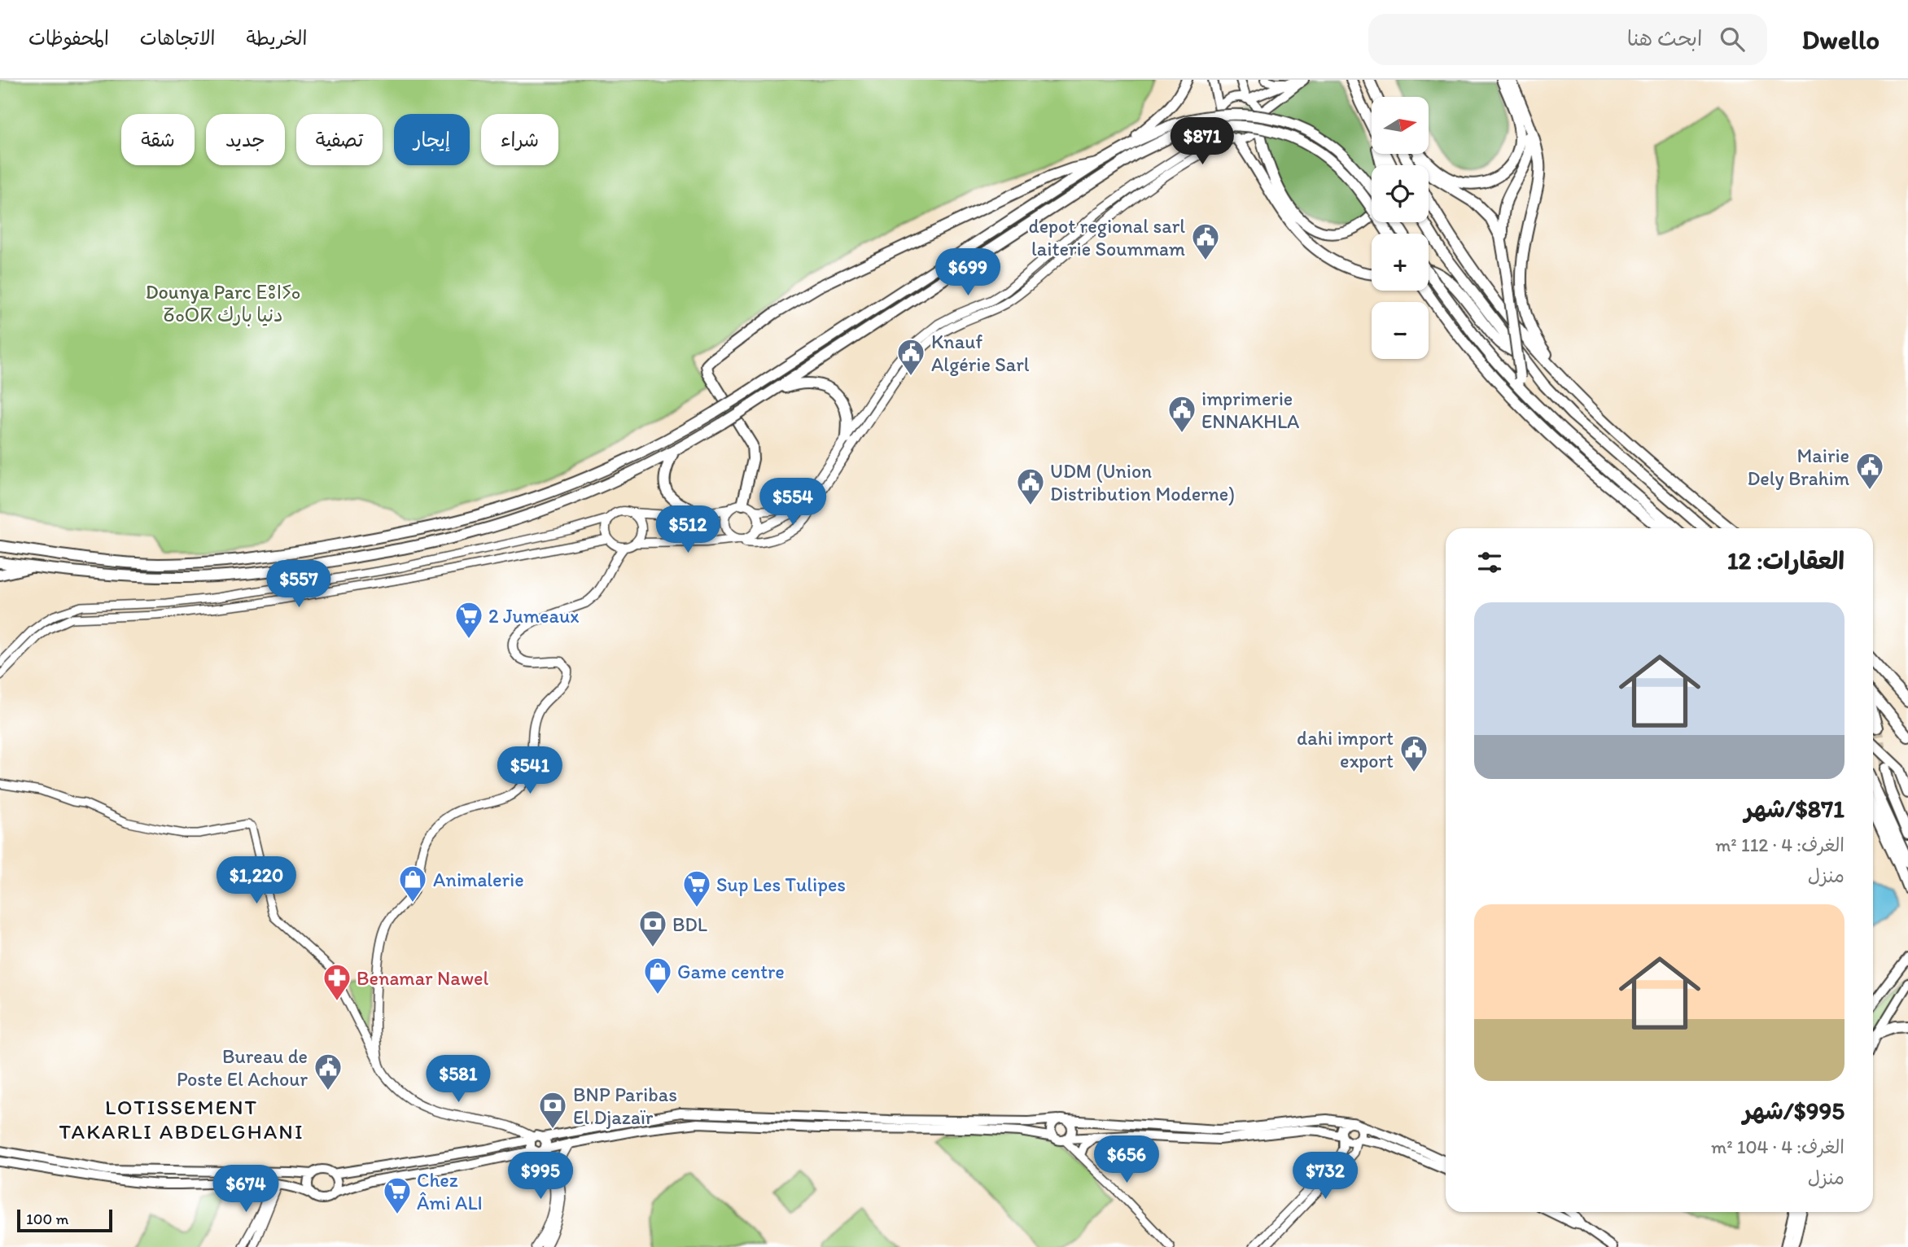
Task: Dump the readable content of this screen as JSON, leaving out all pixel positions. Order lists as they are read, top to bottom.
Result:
{
  "districts": ["LOTISSEMENT TAKARLI ABDELGHANI"],
  "parks": ["Dounya Parc ⴹⵓⵏⵢⴰ ⵒⴰⵔⴽ دنيا بارك"],
  "places": {
    "public building": [
      "depot regional sarl laiterie Soummam",
      "Knauf Algérie Sarl",
      "imprimerie ENNAKHLA",
      "Mairie Dely Brahim",
      "UDM (Union Distribution Moderne)",
      "dahi import export",
      "Bureau de Poste El Achour"
    ],
    "supermarket": ["2 Jumeaux", "Sup Les Tulipes", "Chez Âmi ALI"],
    "shop": ["Animalerie", "Game centre"],
    "bank": ["BDL", "BNP Paribas El Djazaïr"],
    "pharmacy": ["Benamar Nawel"]
  },
  "scale_bar": "100 m",
  "north": "right",
  "page": {
    "header": "Dwello",
    "search": "ابحث هنا",
    "nav": ["الخريطة", "الاتجاهات", "المحفوظات"],
    "map_buttons": ["+", "−"],
    "chip": [
      "شراء",
      "إيجار",
      "تصفية",
      "جديد",
      "شقة"
    ],
    "price": [
      "$871",
      "$699",
      "$554",
      "$512",
      "$557",
      "$541",
      "$1,220",
      "$581",
      "$656",
      "$995",
      "$732",
      "$674"
    ],
    "heading": "العقارات: 12",
    "list": [
      {
        "name": "$871/شهر",
        "note": "الغرف: 4 · 112 m² · منزل"
      },
      {
        "name": "$995/شهر",
        "note": "الغرف: 4 · 104 m² · منزل"
      }
    ],
    "scale": "100 m"
  }
}
